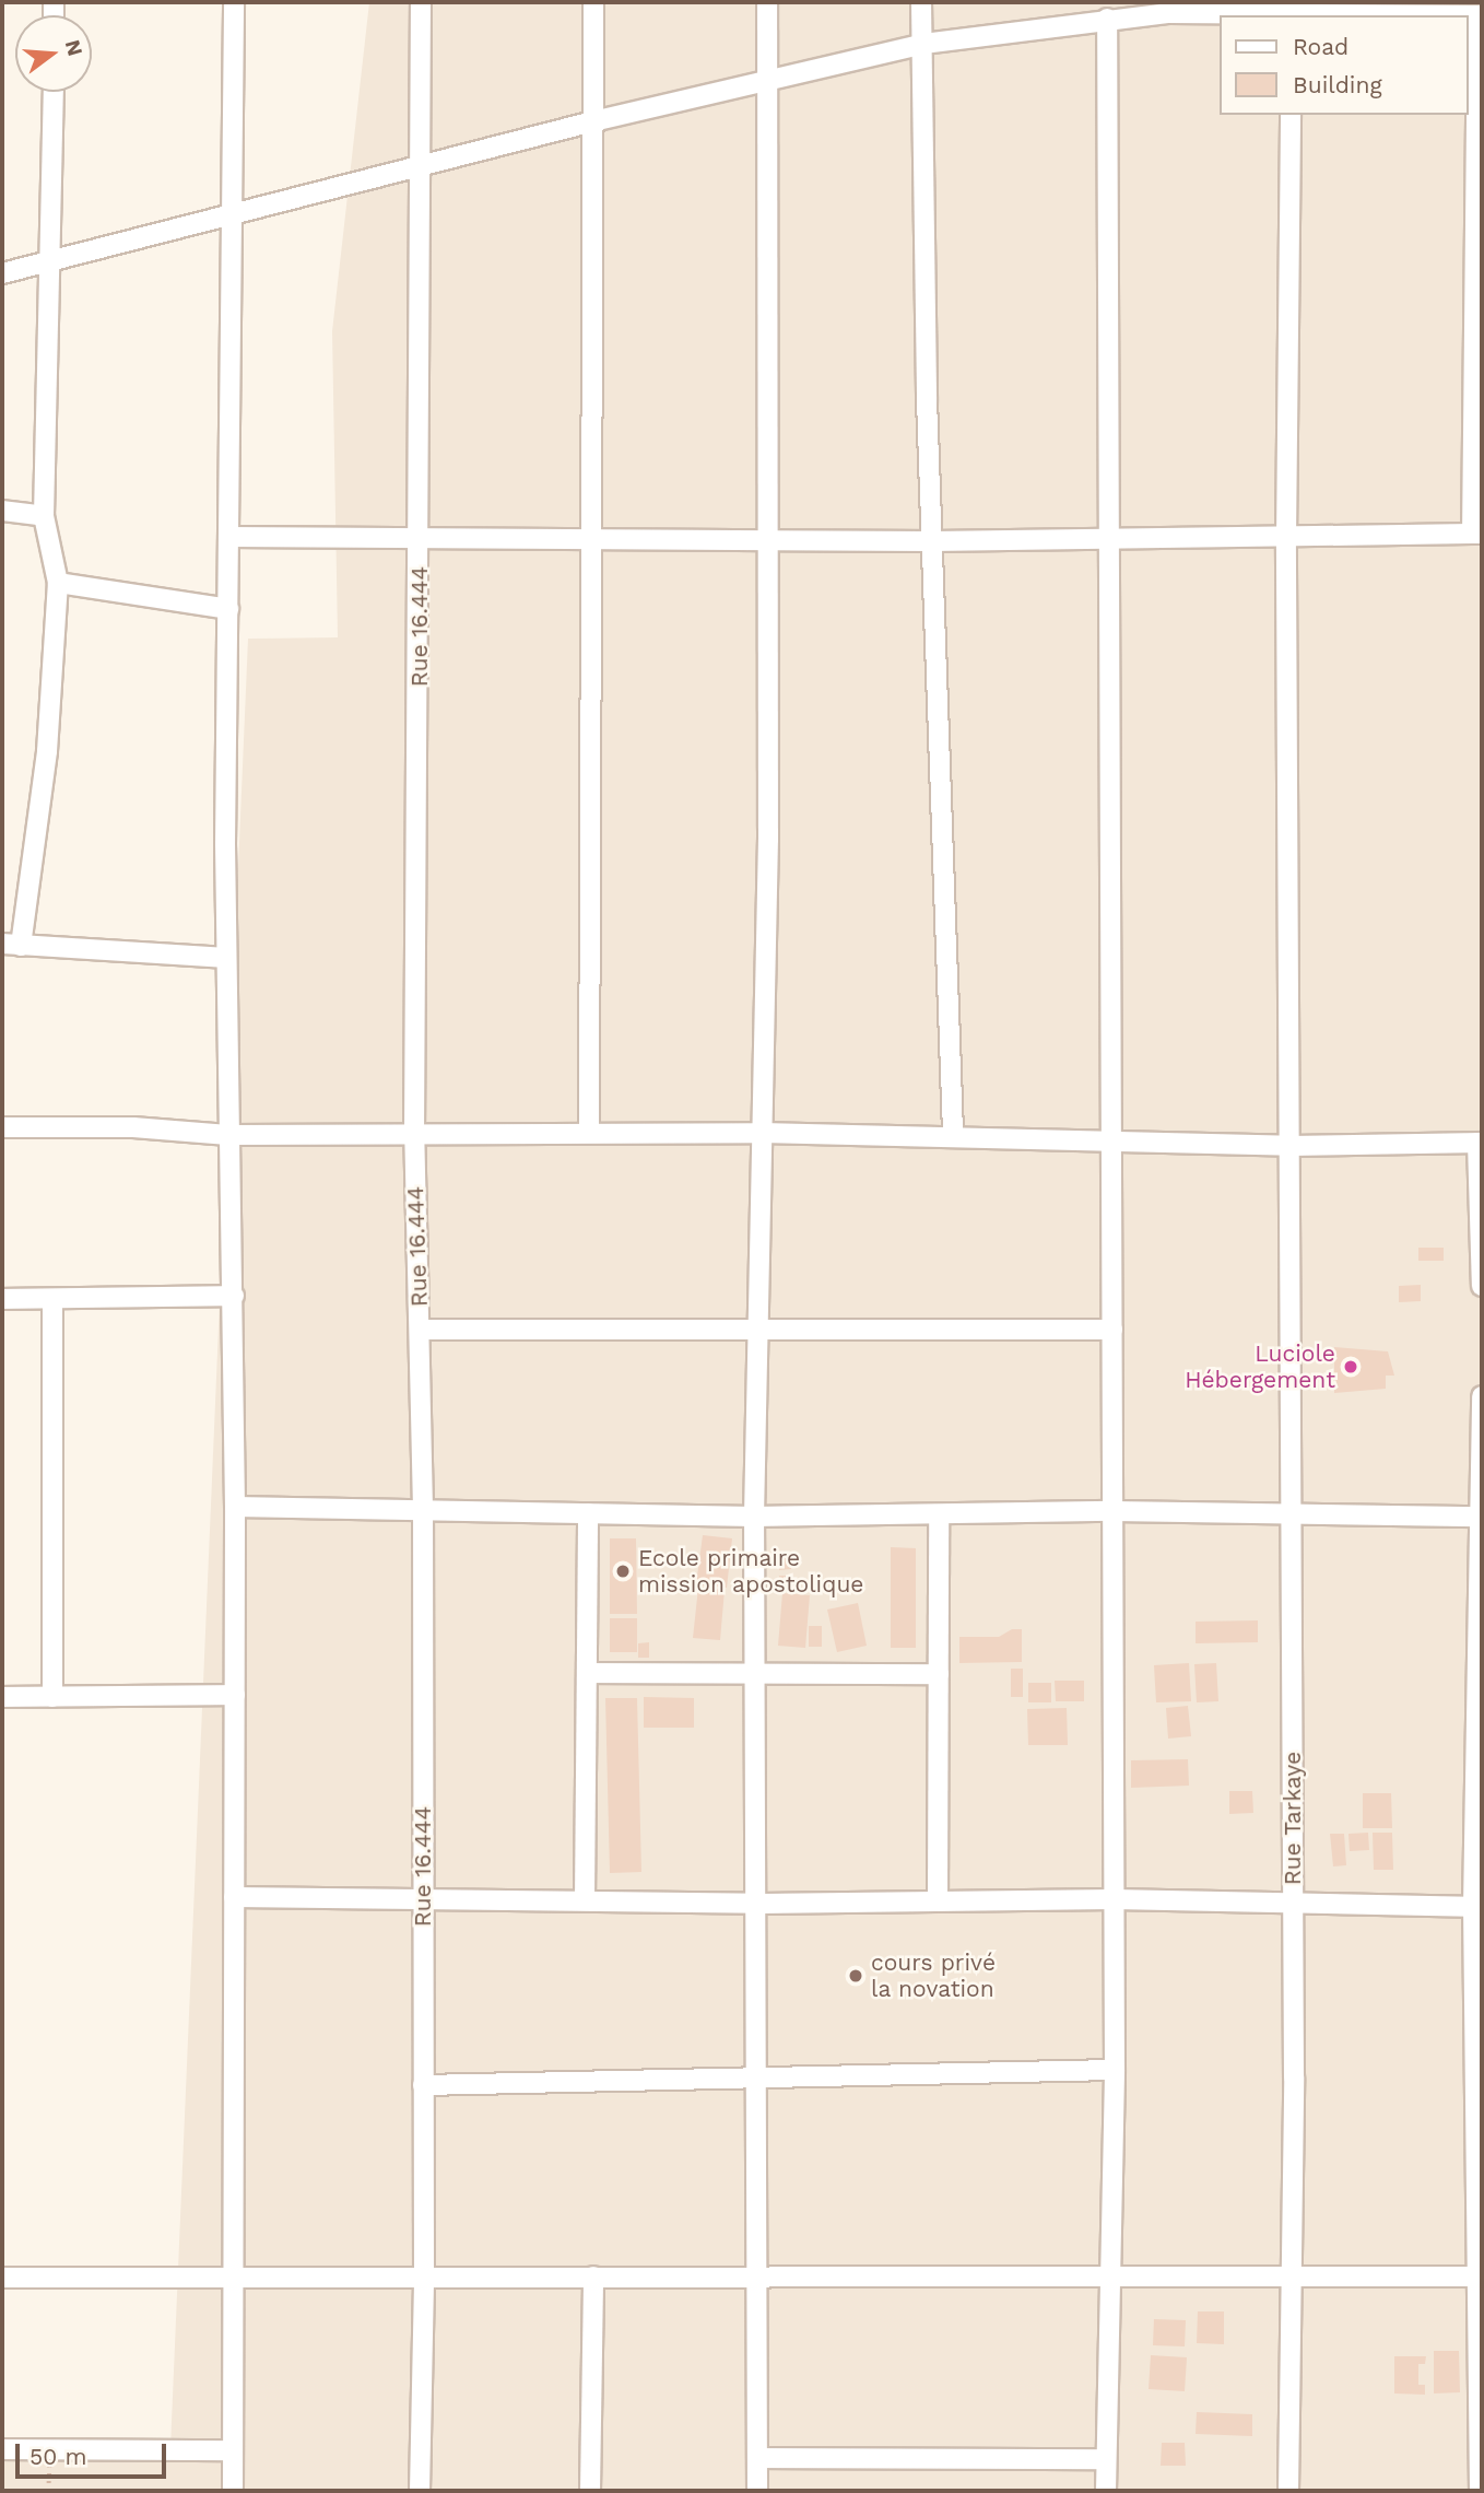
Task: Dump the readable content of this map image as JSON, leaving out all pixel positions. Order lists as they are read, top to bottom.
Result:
{
  "streets": {
    "street": ["Rue 16.444", "Rue Tarkaye"]
  },
  "places": ["Luciole Hébergement", "Ecole primaire mission apostolique", "cours privé la novation"],
  "legend": ["Road", "Building"],
  "scale_bar": "50 m",
  "north": "right"
}
